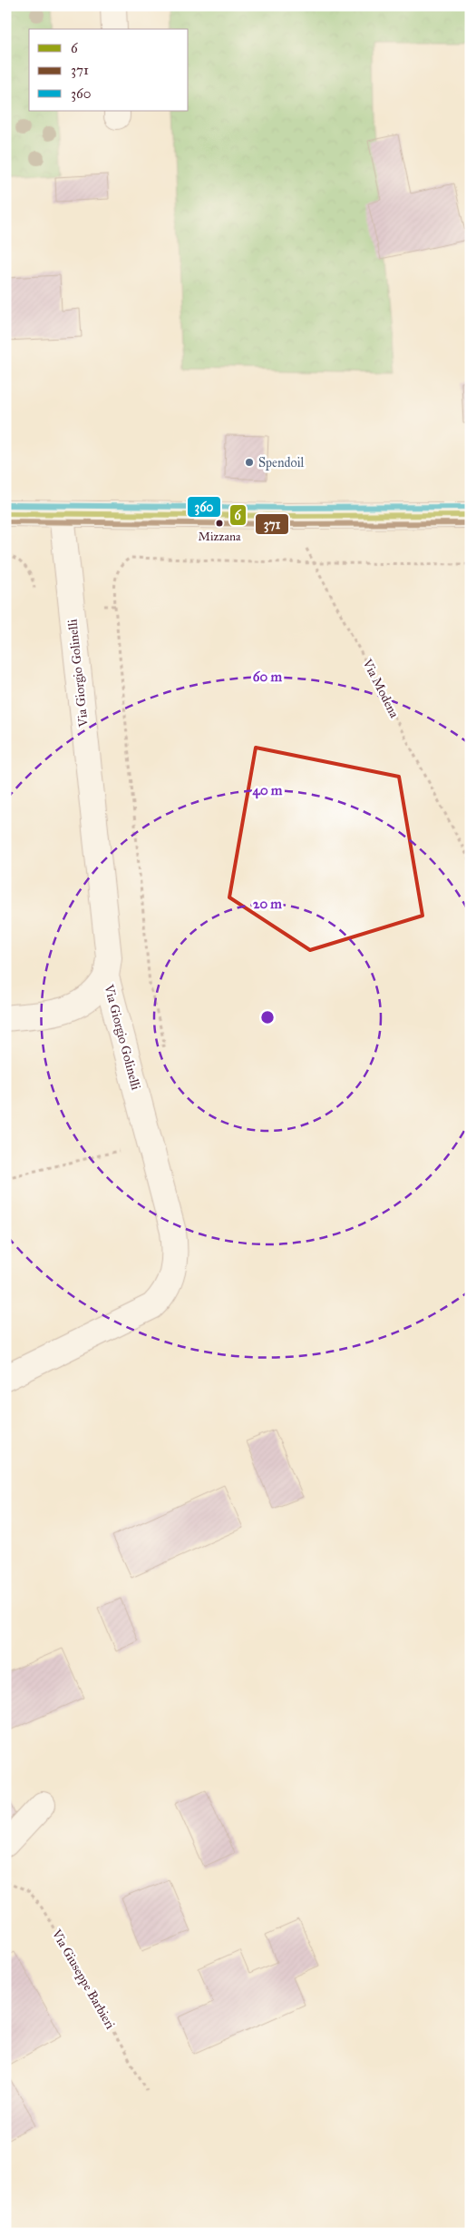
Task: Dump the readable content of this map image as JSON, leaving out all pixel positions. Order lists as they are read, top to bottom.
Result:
{
  "streets": {
    "street": ["Via Giorgio Golinelli"],
    "path": ["Via Modena", "Via Giuseppe Barbieri"]
  },
  "places": ["Spendoil", "Mizzana"],
  "lines": ["transit line 360", "transit line 6", "transit line 371"],
  "legend": ["6", "371", "360"],
  "rings": ["60 m", "40 m", "20 m"]
}
